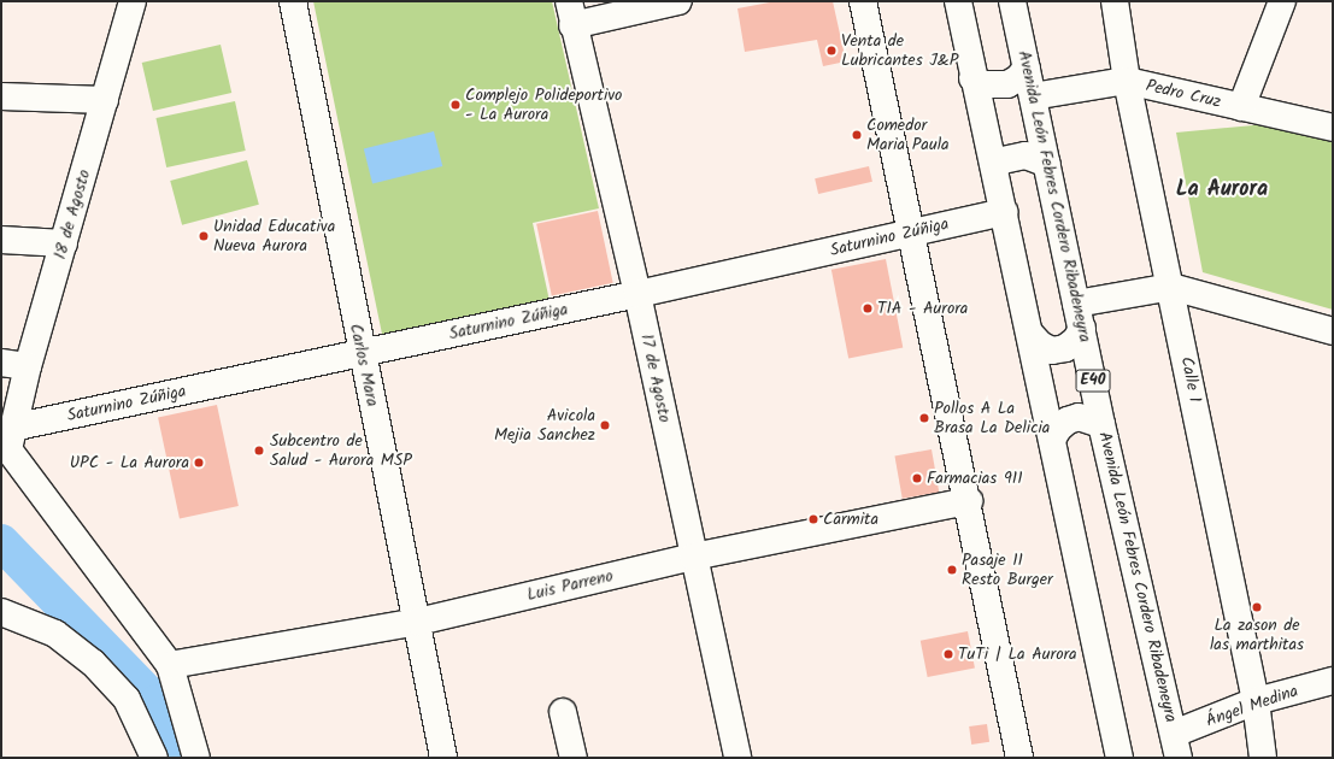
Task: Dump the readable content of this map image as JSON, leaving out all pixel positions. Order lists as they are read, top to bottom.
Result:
{
  "streets": {
    "main road": [
      "Pedro Cruz",
      "Avenida León Febres Cordero Ribadeneyra",
      "18 de Agosto",
      "Saturnino Zúñiga",
      "Carlos Mara",
      "17 de Agosto",
      "Calle 1",
      "E40",
      "Luis Parreno",
      "Ángel Medina"
    ]
  },
  "crossings": [
    ["Pedro Cruz", "Avenida León Febres Cordero Ribadeneyra"],
    ["Pedro Cruz", "Calle 1"],
    ["Avenida León Febres Cordero Ribadeneyra", "Ángel Medina"],
    ["18 de Agosto", "Saturnino Zúñiga"],
    ["Saturnino Zúñiga", "Carlos Mara"],
    ["Saturnino Zúñiga", "17 de Agosto"],
    ["Carlos Mara", "Luis Parreno"],
    ["17 de Agosto", "Luis Parreno"],
    ["Calle 1", "Ángel Medina"]
  ],
  "districts": ["La Aurora"],
  "places": [
    "Venta de Lubricantes J&P",
    "Complejo Polideportivo - La Aurora",
    "Comedor Maria Paula",
    "Unidad Educativa Nueva Aurora",
    "TIA - Aurora",
    "Pollos A La Brasa La Delicia",
    "Avicola Mejia Sanchez",
    "Subcentro de Salud - Aurora MSP",
    "UPC - La Aurora",
    "Farmacias 911",
    "Carmita",
    "Pasaje 11 Resto Burger",
    "La zason de las marthitas",
    "TuTi | La Aurora"
  ]
}
